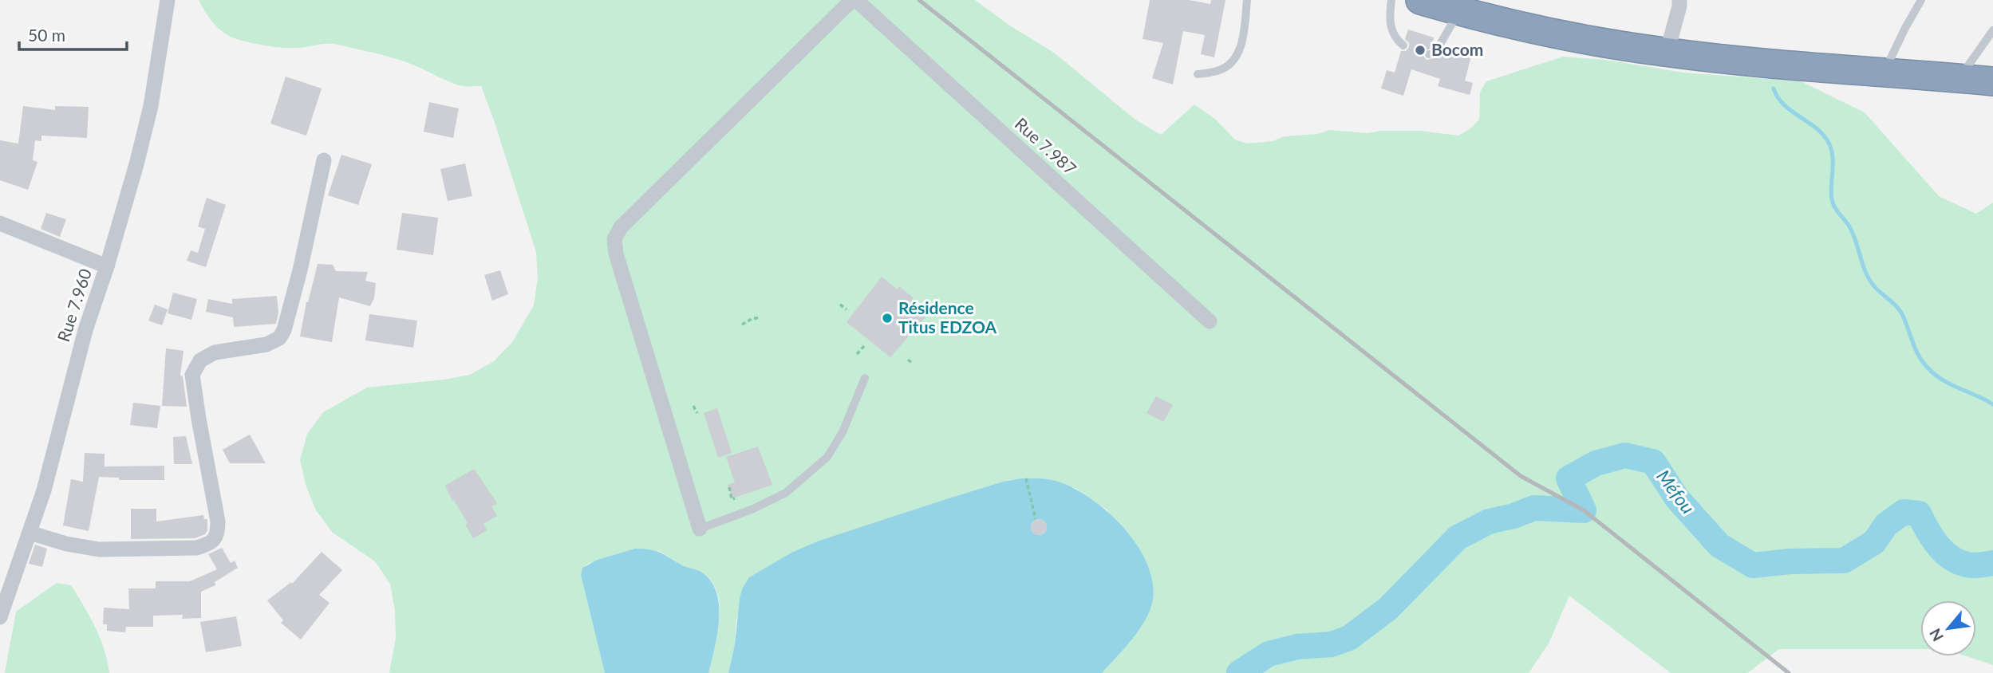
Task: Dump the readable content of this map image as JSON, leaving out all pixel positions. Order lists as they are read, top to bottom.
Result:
{
  "streets": {
    "street": ["Rue 7.987", "Rue 7.960"]
  },
  "water": ["Méfou"],
  "places": ["Bocom", "Résidence Titus EDZOA"],
  "scale_bar": "50 m",
  "north": "bottom left"
}
